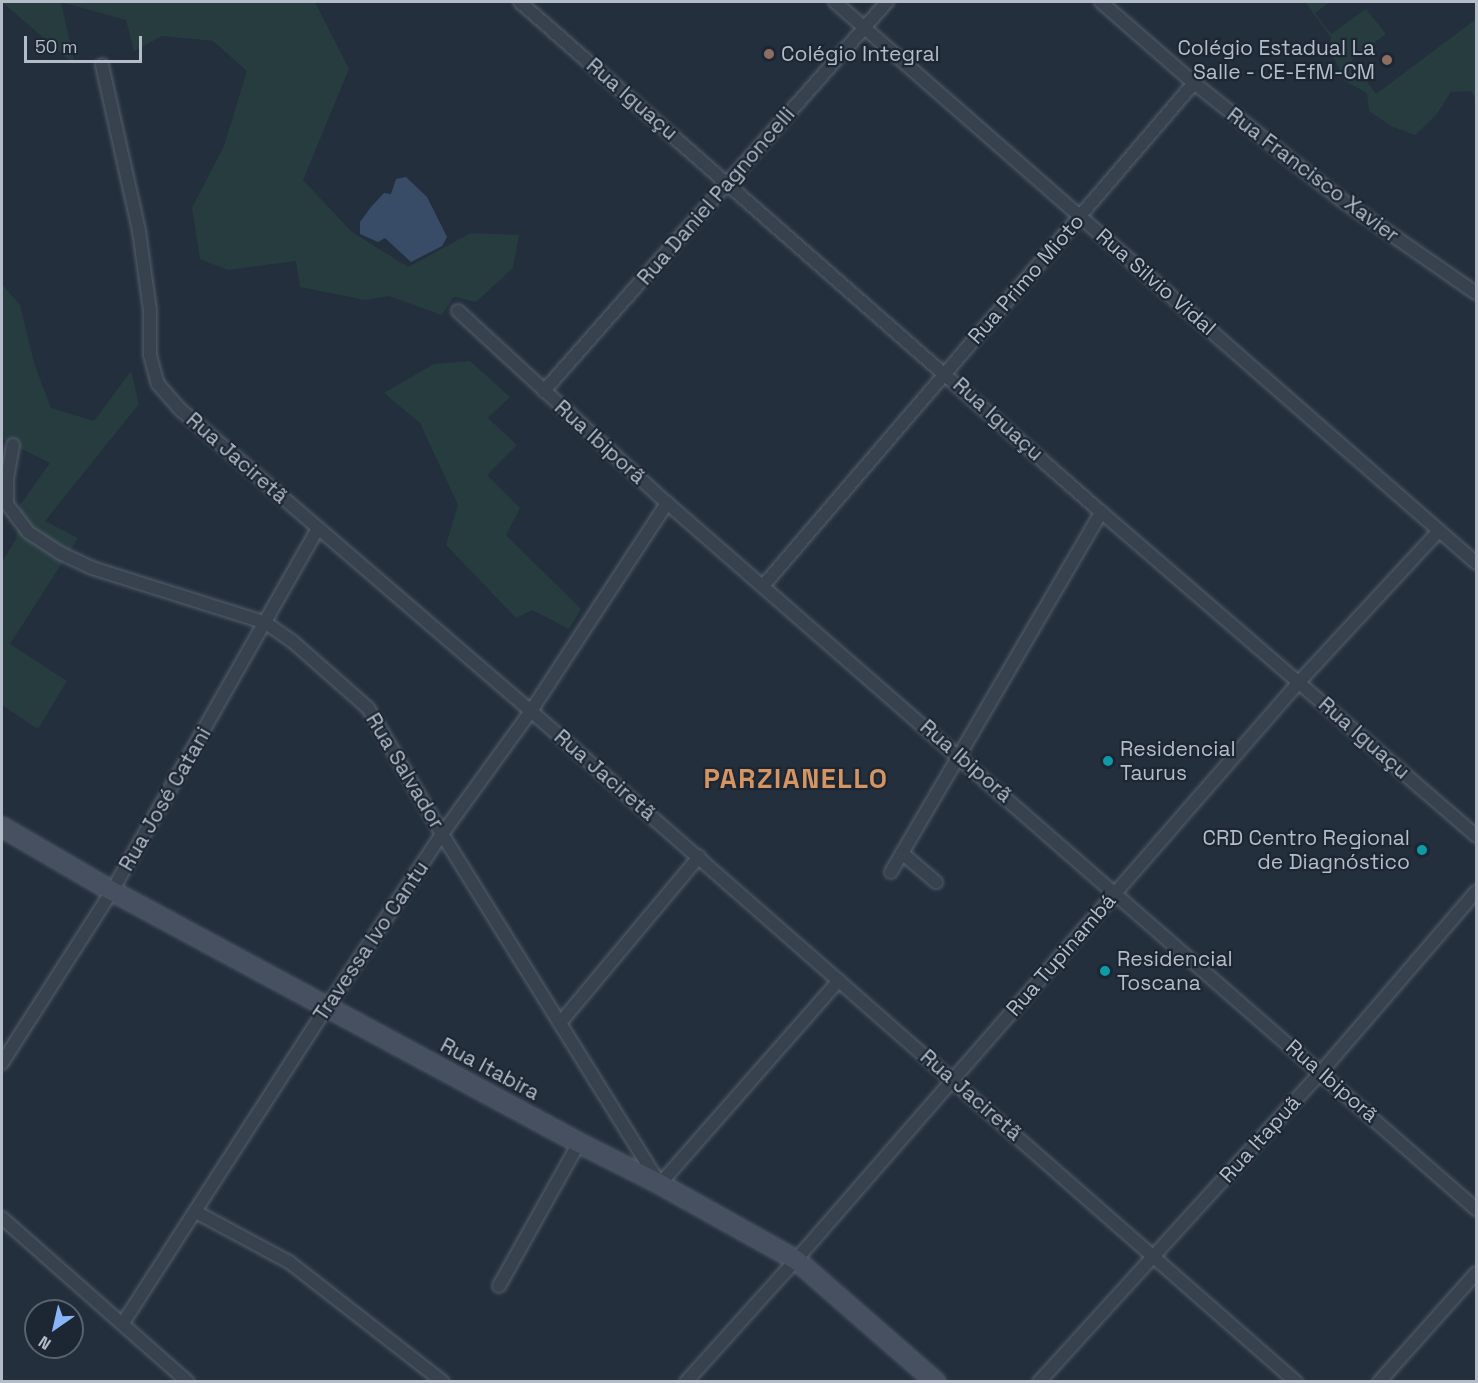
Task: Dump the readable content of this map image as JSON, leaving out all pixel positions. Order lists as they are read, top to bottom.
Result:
{
  "streets": {
    "street": [
      "Rua Iguaçu",
      "Rua Francisco Xavier",
      "Rua Daniel Pagnoncelli",
      "Rua Primo Mioto",
      "Rua Silvio Vidal",
      "Rua Ibiporã",
      "Rua Jaciretã",
      "Rua Salvador",
      "Rua José Catani",
      "Travessa Ivo Cantu",
      "Rua Tupinambá",
      "Rua Itabira",
      "Rua Itapuã"
    ]
  },
  "crossings": [
    ["Rua Iguaçu", "Rua Daniel Pagnoncelli"],
    ["Rua Iguaçu", "Rua Primo Mioto"],
    ["Rua Iguaçu", "Rua Tupinambá"],
    ["Rua Francisco Xavier", "Rua Primo Mioto"],
    ["Rua Daniel Pagnoncelli", "Rua Silvio Vidal"],
    ["Rua Daniel Pagnoncelli", "Rua Ibiporã"],
    ["Rua Primo Mioto", "Rua Silvio Vidal"],
    ["Rua Primo Mioto", "Rua Ibiporã"],
    ["Rua Silvio Vidal", "Rua Tupinambá"],
    ["Rua Ibiporã", "Travessa Ivo Cantu"],
    ["Rua Ibiporã", "Rua Tupinambá"],
    ["Rua Ibiporã", "Rua Itapuã"],
    ["Rua Jaciretã", "Rua José Catani"],
    ["Rua Jaciretã", "Travessa Ivo Cantu"],
    ["Rua Jaciretã", "Rua Tupinambá"],
    ["Rua Jaciretã", "Rua Itapuã"],
    ["Rua Salvador", "Rua José Catani"],
    ["Rua Salvador", "Travessa Ivo Cantu"],
    ["Rua Salvador", "Rua Itabira"],
    ["Rua José Catani", "Rua Itabira"],
    ["Travessa Ivo Cantu", "Rua Itabira"],
    ["Rua Tupinambá", "Rua Itabira"]
  ],
  "districts": ["PARZIANELLO"],
  "places": [
    "Colégio Integral",
    "Colégio Estadual La Salle - CE-EfM-CM",
    "Residencial Taurus",
    "CRD Centro Regional de Diagnóstico",
    "Residencial Toscana"
  ],
  "scale_bar": "50 m",
  "north": "bottom left"
}
